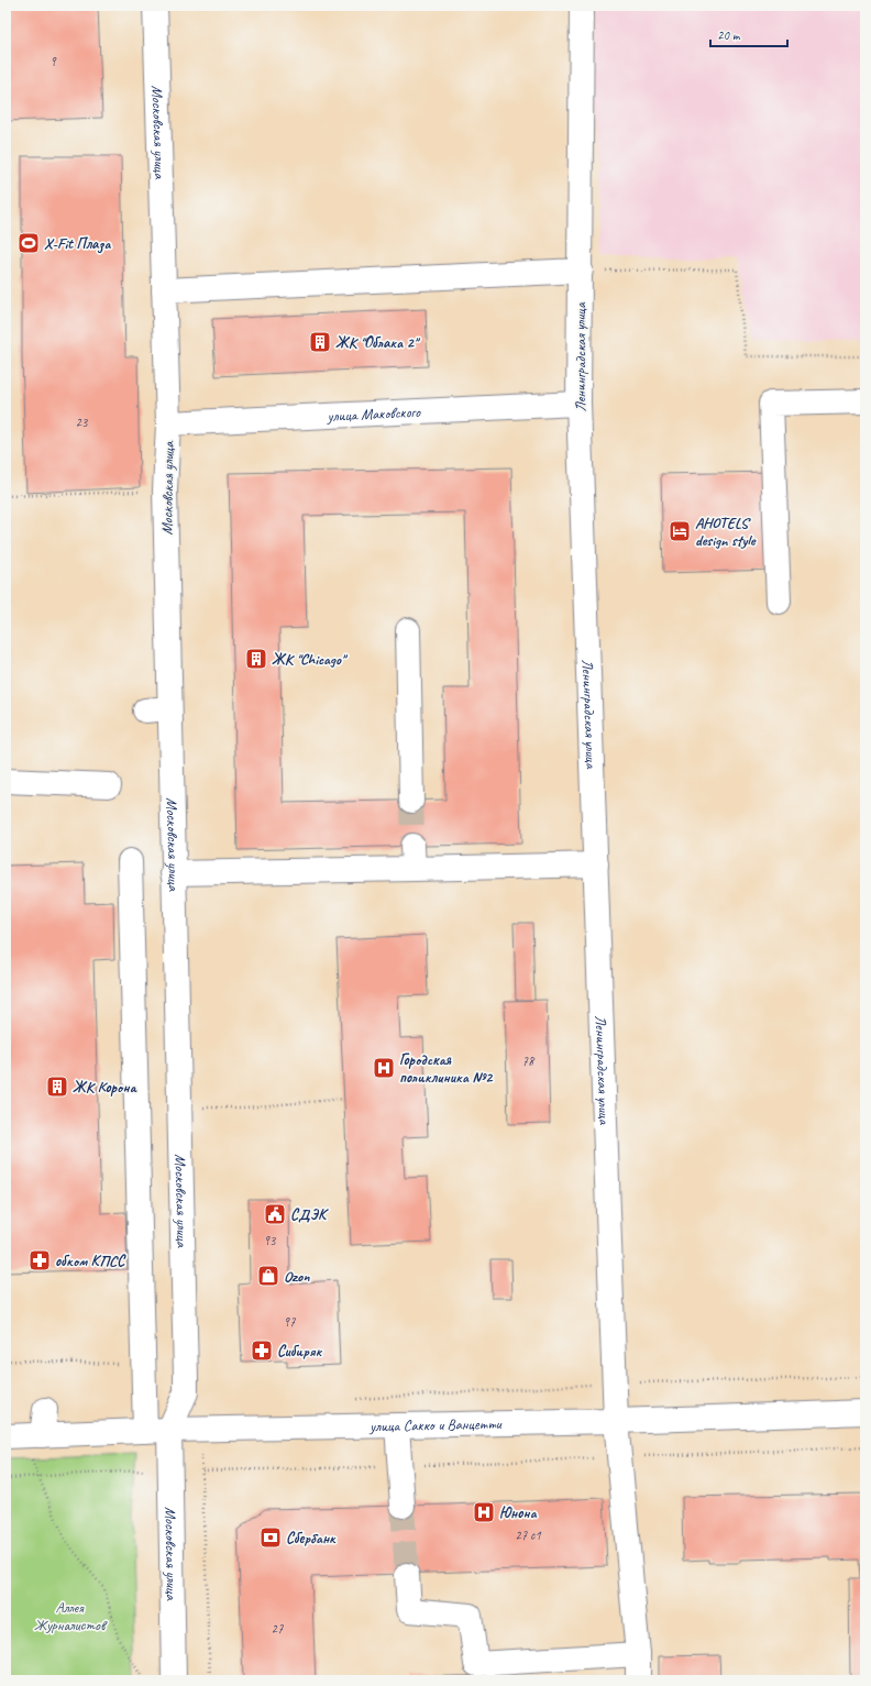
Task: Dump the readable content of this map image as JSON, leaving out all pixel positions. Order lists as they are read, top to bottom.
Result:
{
  "streets": {
    "street": [
      "Московская улица",
      "Ленинградская улица",
      "улица Маковского",
      "улица Сакко и Ванцетти"
    ]
  },
  "crossings": [
    ["Московская улица", "улица Маковского"],
    ["Московская улица", "улица Сакко и Ванцетти"],
    ["Ленинградская улица", "улица Маковского"],
    ["Ленинградская улица", "улица Сакко и Ванцетти"]
  ],
  "parks": ["Аллея Журналистов"],
  "places": {
    "sports": ["X-Fit Плаза"],
    "building": ["ЖК \"Облака 2\"", "ЖК \"Chicago\"", "ЖК Корона"],
    "hotel": ["AHOTELS design style"],
    "hospital": ["Городская поликлиника №2", "Юнона"],
    "public building": ["СДЭК"],
    "pharmacy": ["обком КПСС", "Сибиряк"],
    "shop": ["Ozon"],
    "bank": ["Сбербанк"]
  },
  "house_numbers": [
    "9",
    "23",
    "78",
    "93",
    "97",
    "27 с1",
    "27"
  ],
  "scale_bar": "20 m"
}
